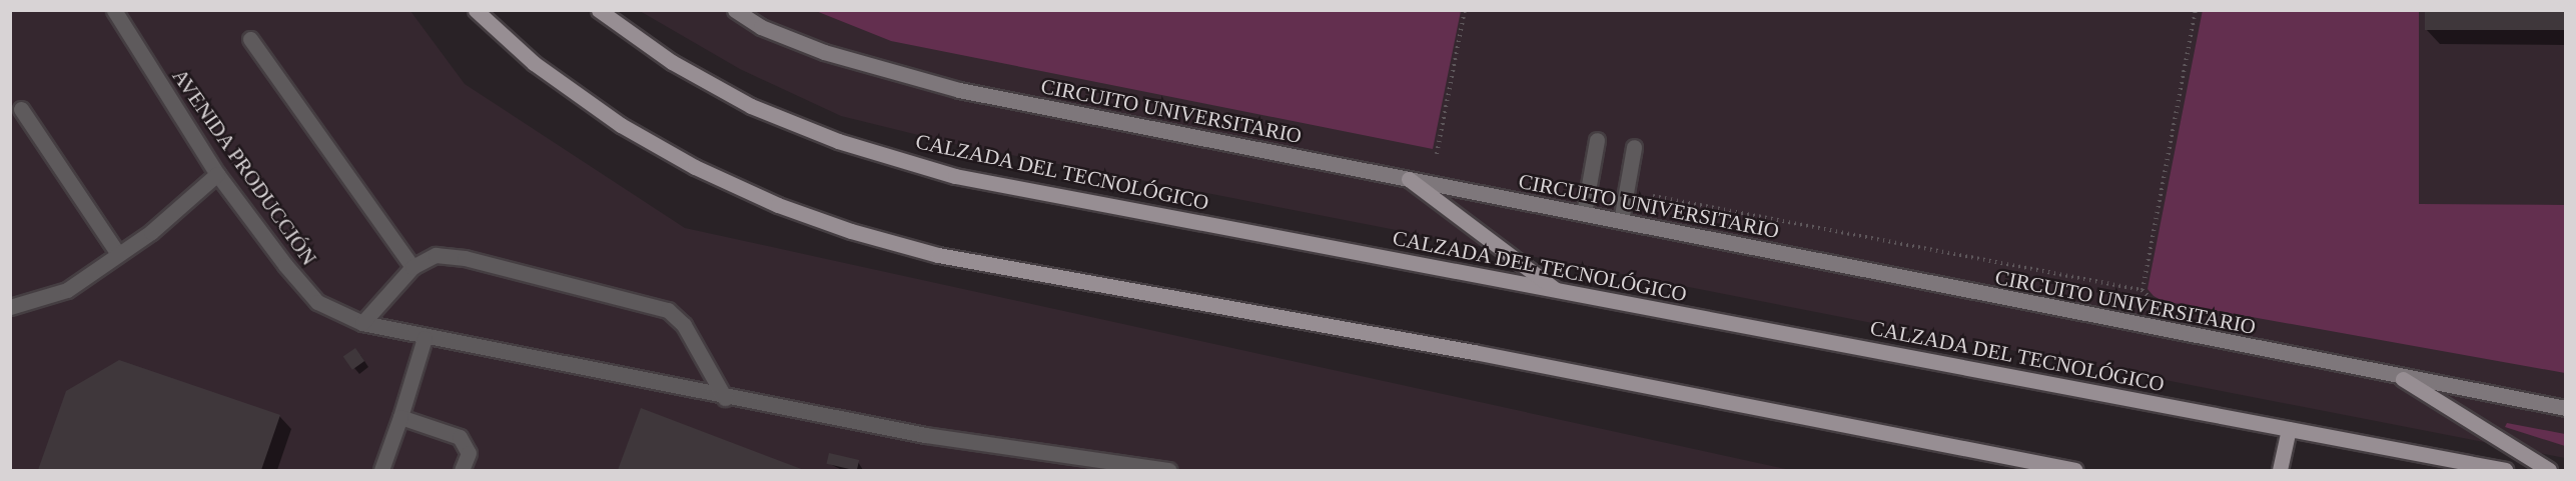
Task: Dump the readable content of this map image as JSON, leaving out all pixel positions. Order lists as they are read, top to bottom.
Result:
{
  "streets": {
    "main road": ["CALZADA DEL TECNOLÓGICO"],
    "street": ["CIRCUITO UNIVERSITARIO"],
    "lane": ["AVENIDA PRODUCCIÓN"]
  }
}
